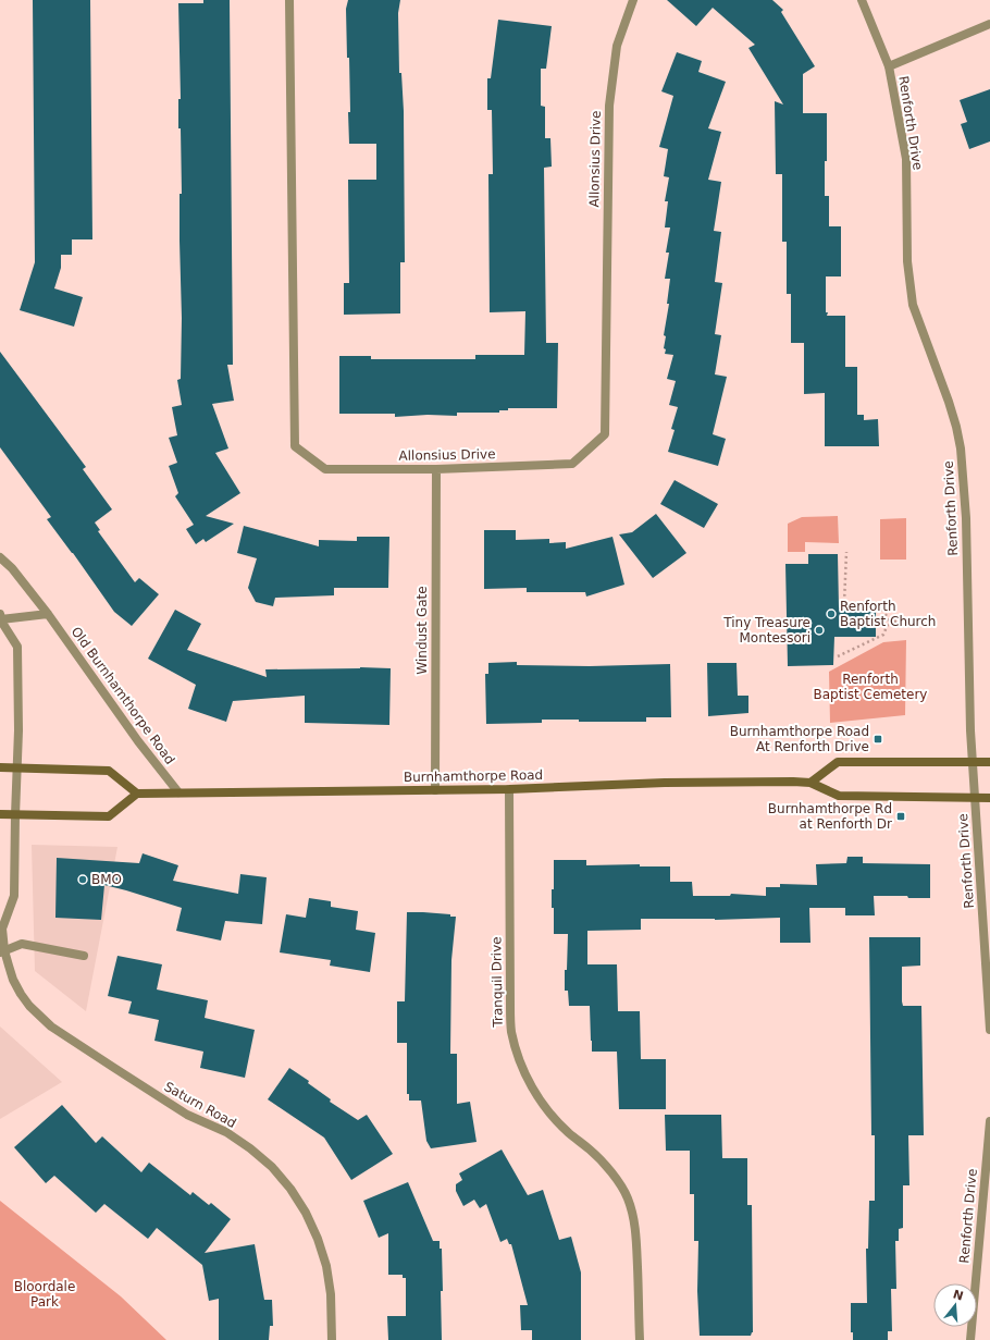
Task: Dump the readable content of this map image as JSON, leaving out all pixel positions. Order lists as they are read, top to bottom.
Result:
{
  "streets": {
    "main road": ["Burnhamthorpe Road"],
    "street": [
      "Renforth Drive",
      "Allonsius Drive",
      "Windust Gate",
      "Old Burnhamthorpe Road",
      "Tranquil Drive",
      "Saturn Road"
    ]
  },
  "crossings": [
    ["Renforth Drive", "Burnhamthorpe Road"],
    ["Allonsius Drive", "Windust Gate"],
    ["Windust Gate", "Burnhamthorpe Road"],
    ["Old Burnhamthorpe Road", "Burnhamthorpe Road"],
    ["Burnhamthorpe Road", "Tranquil Drive"]
  ],
  "parks": ["Renforth Baptist Cemetery", "Bloordale Park"],
  "places": {
    "other": ["Renforth Baptist Church", "Tiny Treasure Montessori", "BMO"],
    "transit": ["Burnhamthorpe Road At Renforth Drive", "Burnhamthorpe Rd at Renforth Dr"]
  },
  "north": "top"
}
